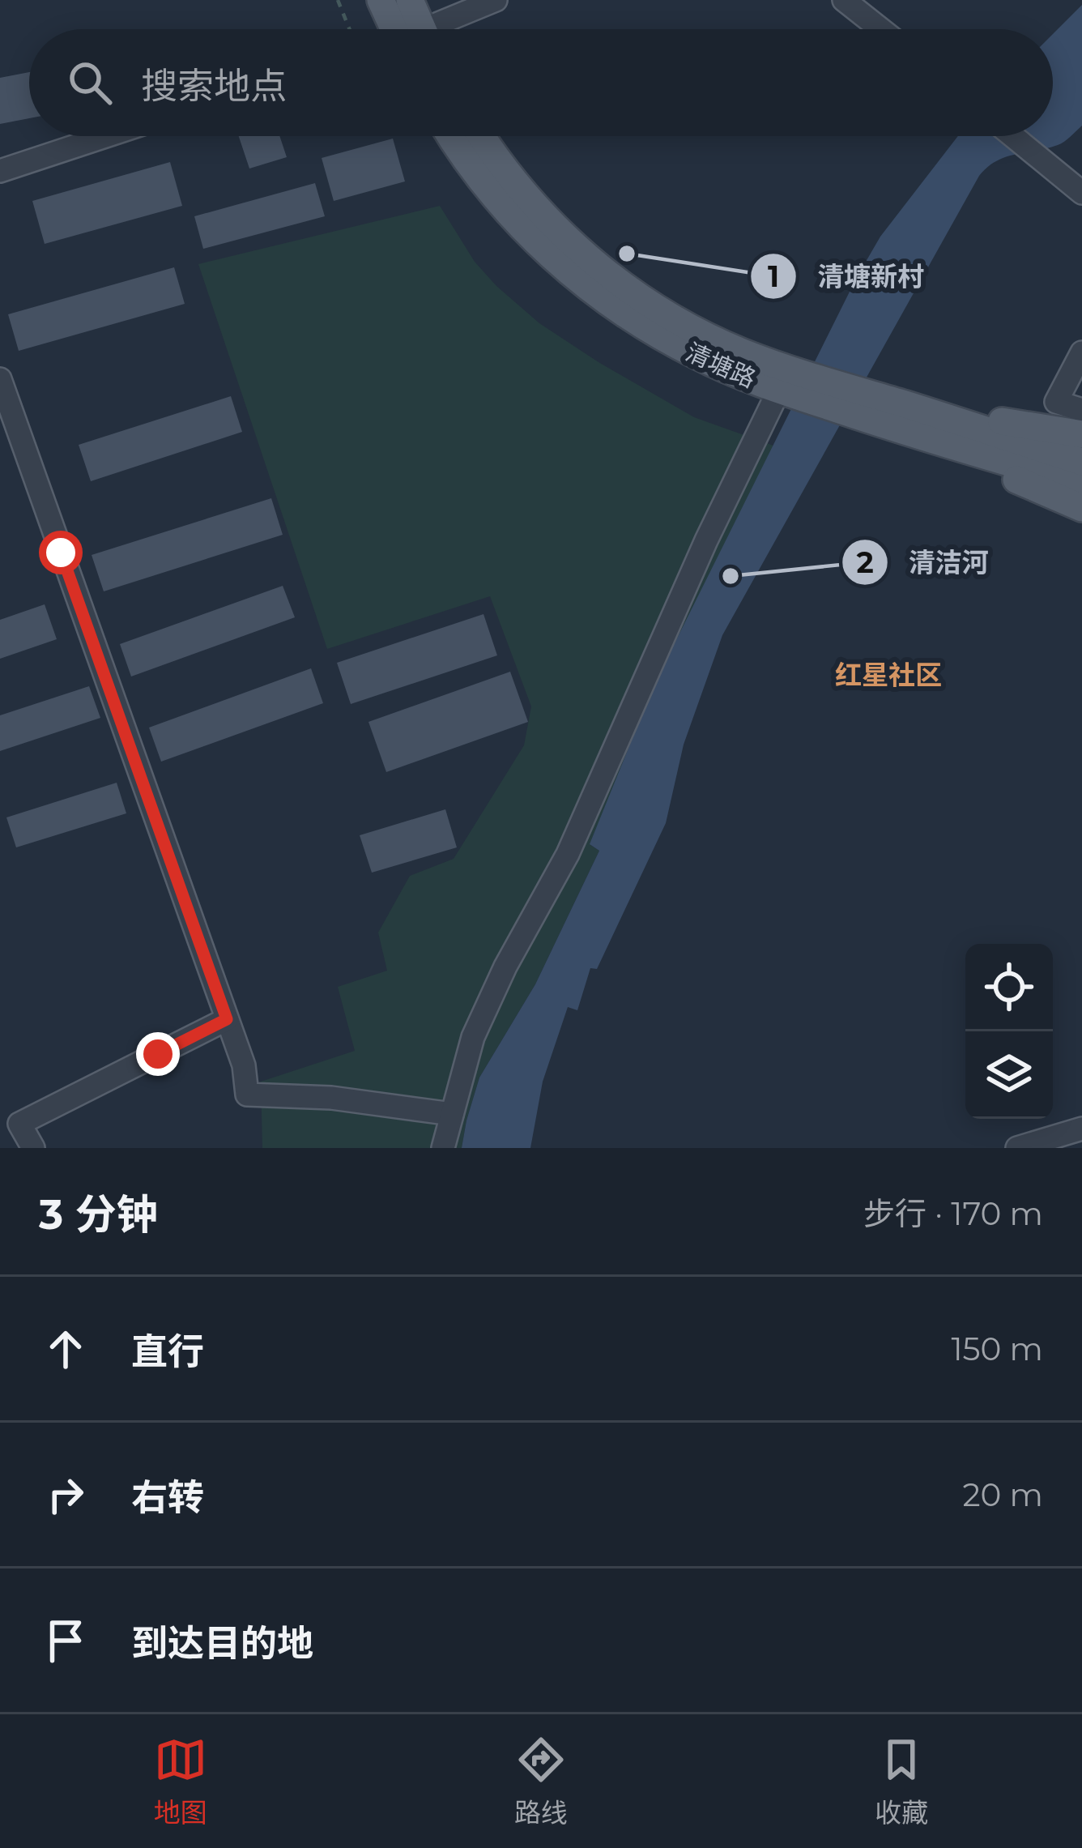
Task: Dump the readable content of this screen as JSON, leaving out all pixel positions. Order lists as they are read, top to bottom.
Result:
{
  "streets": {
    "main road": ["清塘路"]
  },
  "districts": ["红星社区"],
  "places": ["清塘新村", "清洁河"],
  "page": {
    "search": "搜索地点",
    "heading": ["3 分钟", "步行 · 170 m"],
    "list": [
      ["直行", "150 m"],
      ["右转", "20 m"],
      "到达目的地"
    ],
    "nav": ["地图", "路线", "收藏"]
  }
}
